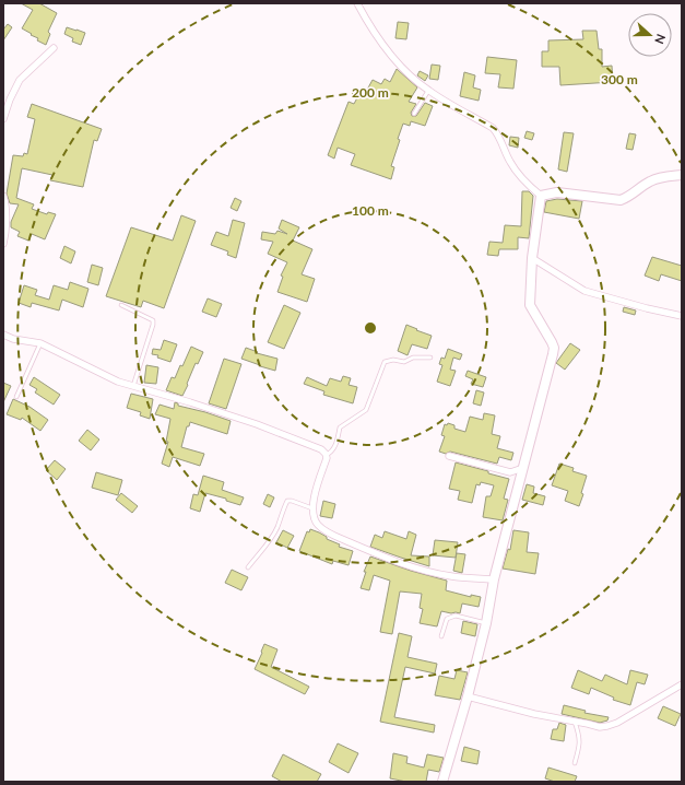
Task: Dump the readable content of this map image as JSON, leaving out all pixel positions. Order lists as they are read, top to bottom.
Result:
{
  "north": "right",
  "rings": ["300 m", "200 m", "100 m"]
}
